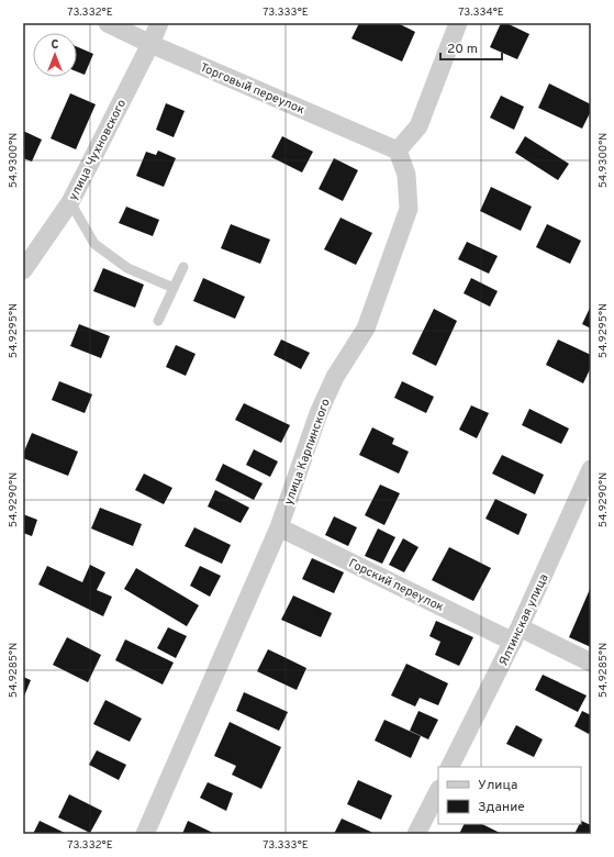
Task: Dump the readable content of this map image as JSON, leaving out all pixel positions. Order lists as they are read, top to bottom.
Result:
{
  "streets": {
    "street": [
      "Торговый переулок",
      "улица Чухновского",
      "улица Карпинского",
      "Горский переулок",
      "Ялтинская улица"
    ]
  },
  "crossings": [
    ["Торговый переулок", "улица Чухновского"],
    ["Торговый переулок", "улица Карпинского"],
    ["улица Карпинского", "Горский переулок"],
    ["Горский переулок", "Ялтинская улица"]
  ],
  "legend": ["Улица", "Здание"],
  "scale_bar": "20 m",
  "north": "top",
  "coordinates": [
    "73.332°E",
    "73.333°E",
    "73.334°E",
    "54.9300°N",
    "54.9295°N",
    "54.9290°N",
    "54.9285°N"
  ]
}
